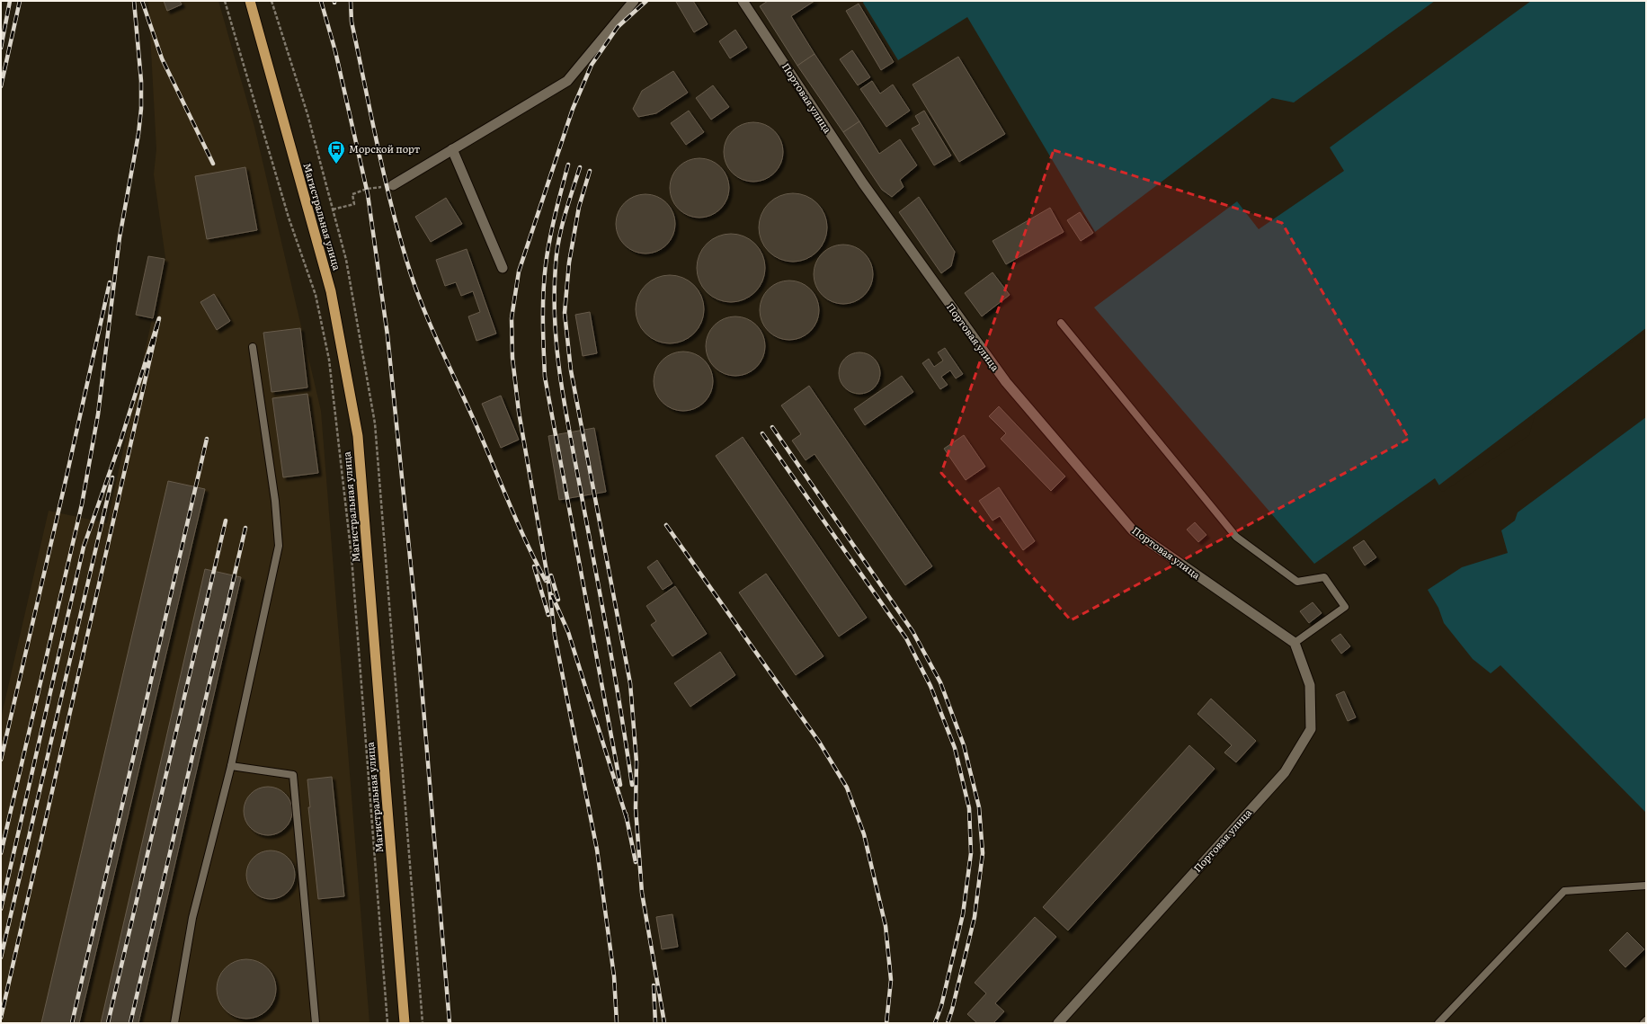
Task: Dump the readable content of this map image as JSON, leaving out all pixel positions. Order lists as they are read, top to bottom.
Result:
{
  "streets": {
    "highway": ["Магистральная улица"],
    "street": ["Портовая улица"]
  },
  "places": {
    "bus stop": ["Морской порт"]
  }
}
